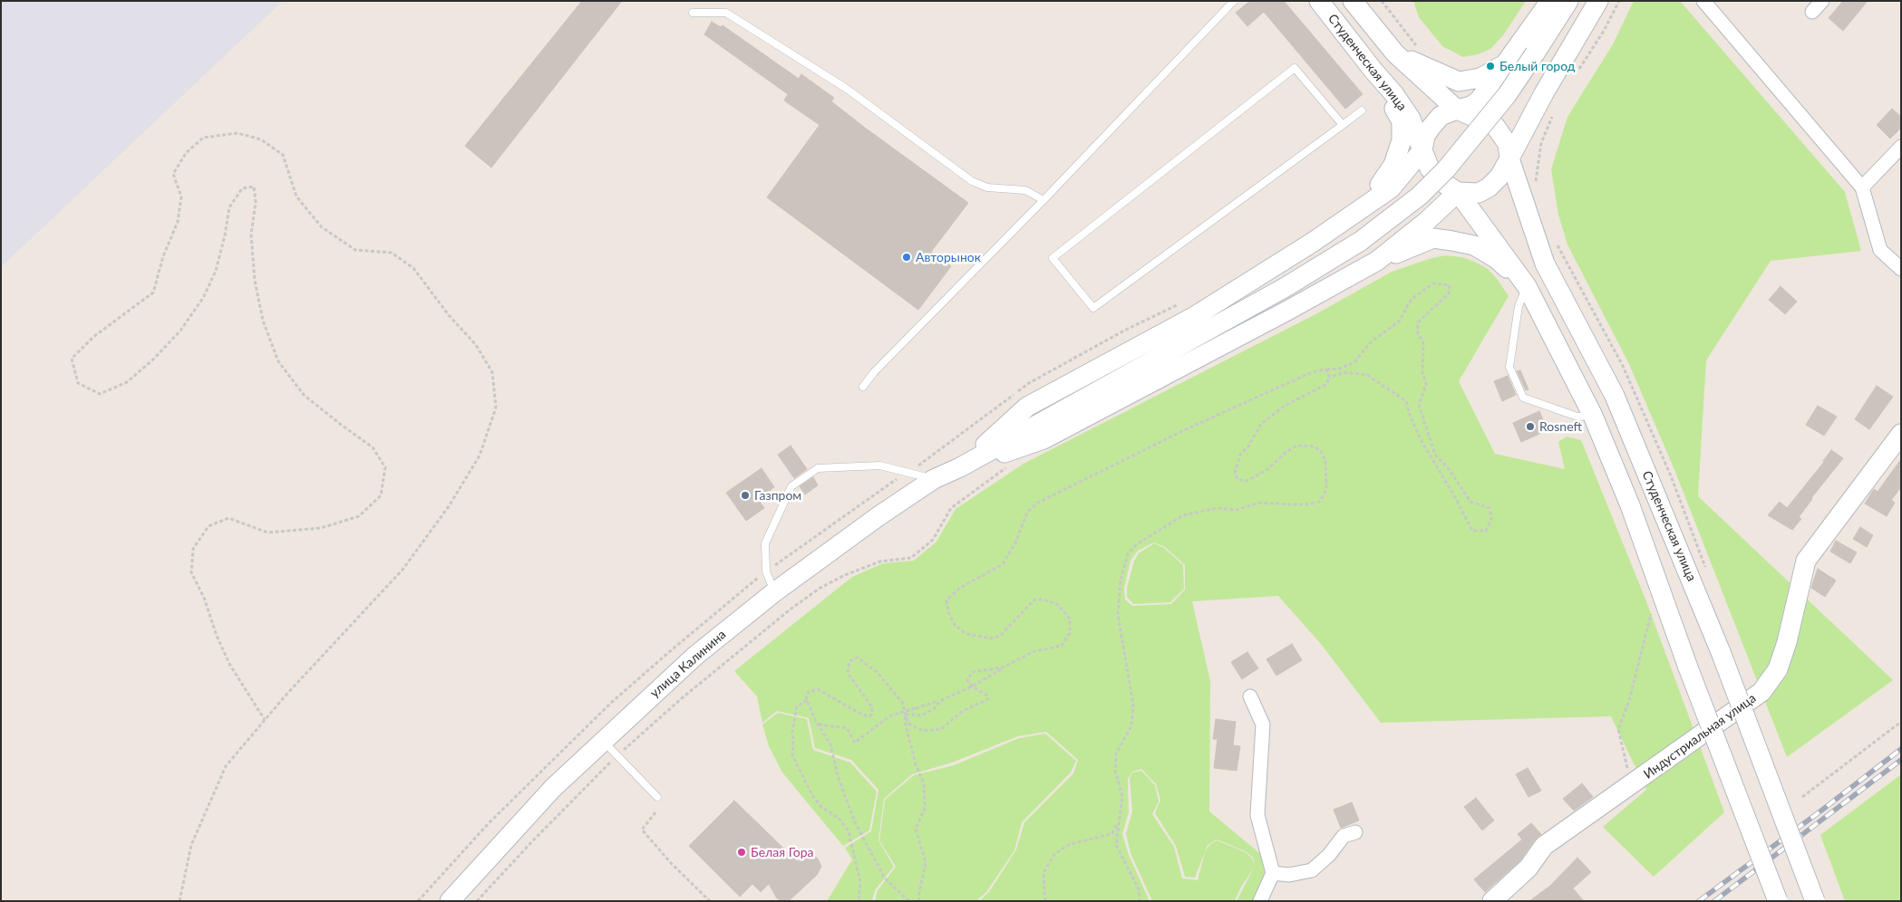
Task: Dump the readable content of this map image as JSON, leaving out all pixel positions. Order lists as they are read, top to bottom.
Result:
{
  "streets": {
    "main road": ["Студенческая улица", "улица Калинина", "Индустриальная улица"]
  },
  "places": [
    "Белый город",
    "Авторынок",
    "Rosneft",
    "Газпром",
    "Белая Гора"
  ]
}
